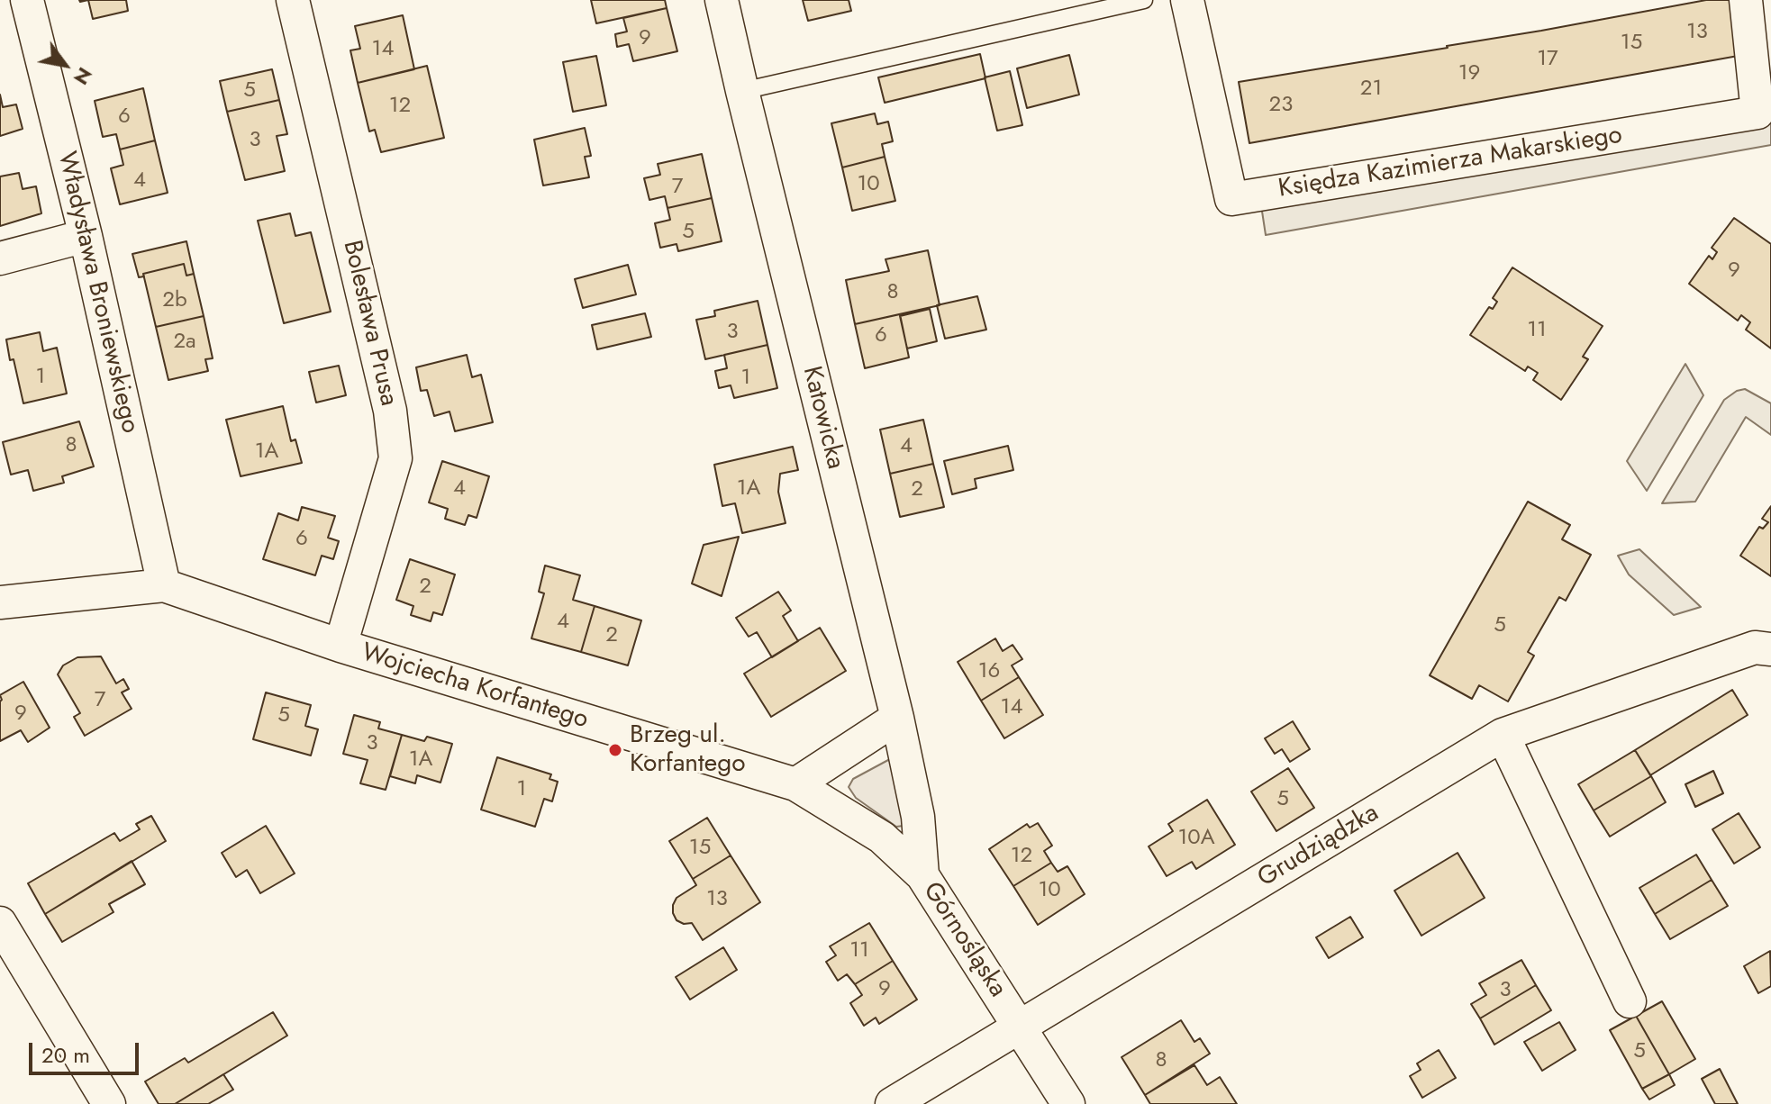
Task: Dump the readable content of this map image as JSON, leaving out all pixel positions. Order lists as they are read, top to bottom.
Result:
{
  "streets": {
    "street": [
      "Księdza Kazimierza Makarskiego",
      "Władysława Broniewskiego",
      "Bolesława Prusa",
      "Katowicka",
      "Wojciecha Korfantego",
      "Grudziądzka",
      "Górnośląska"
    ]
  },
  "crossings": [
    ["Władysława Broniewskiego", "Wojciecha Korfantego"],
    ["Bolesława Prusa", "Wojciecha Korfantego"],
    ["Katowicka", "Górnośląska"],
    ["Wojciecha Korfantego", "Górnośląska"],
    ["Grudziądzka", "Górnośląska"]
  ],
  "places": ["Brzeg ul. Korfantego"],
  "house_numbers": [
    "13",
    "9",
    "15",
    "14",
    "17",
    "19",
    "21",
    "5",
    "23",
    "12",
    "6",
    "3",
    "4",
    "10",
    "7",
    "5",
    "9",
    "8",
    "2b",
    "11",
    "3",
    "6",
    "2a",
    "1",
    "1",
    "8",
    "4",
    "1A",
    "4",
    "1A",
    "2",
    "6",
    "2",
    "4",
    "5",
    "2",
    "16",
    "7",
    "14",
    "9",
    "5",
    "3",
    "1A",
    "1",
    "5",
    "10A",
    "15",
    "12",
    "10",
    "13",
    "11",
    "9",
    "3",
    "5",
    "8"
  ],
  "scale_bar": "20 m",
  "north": "bottom right"
}
